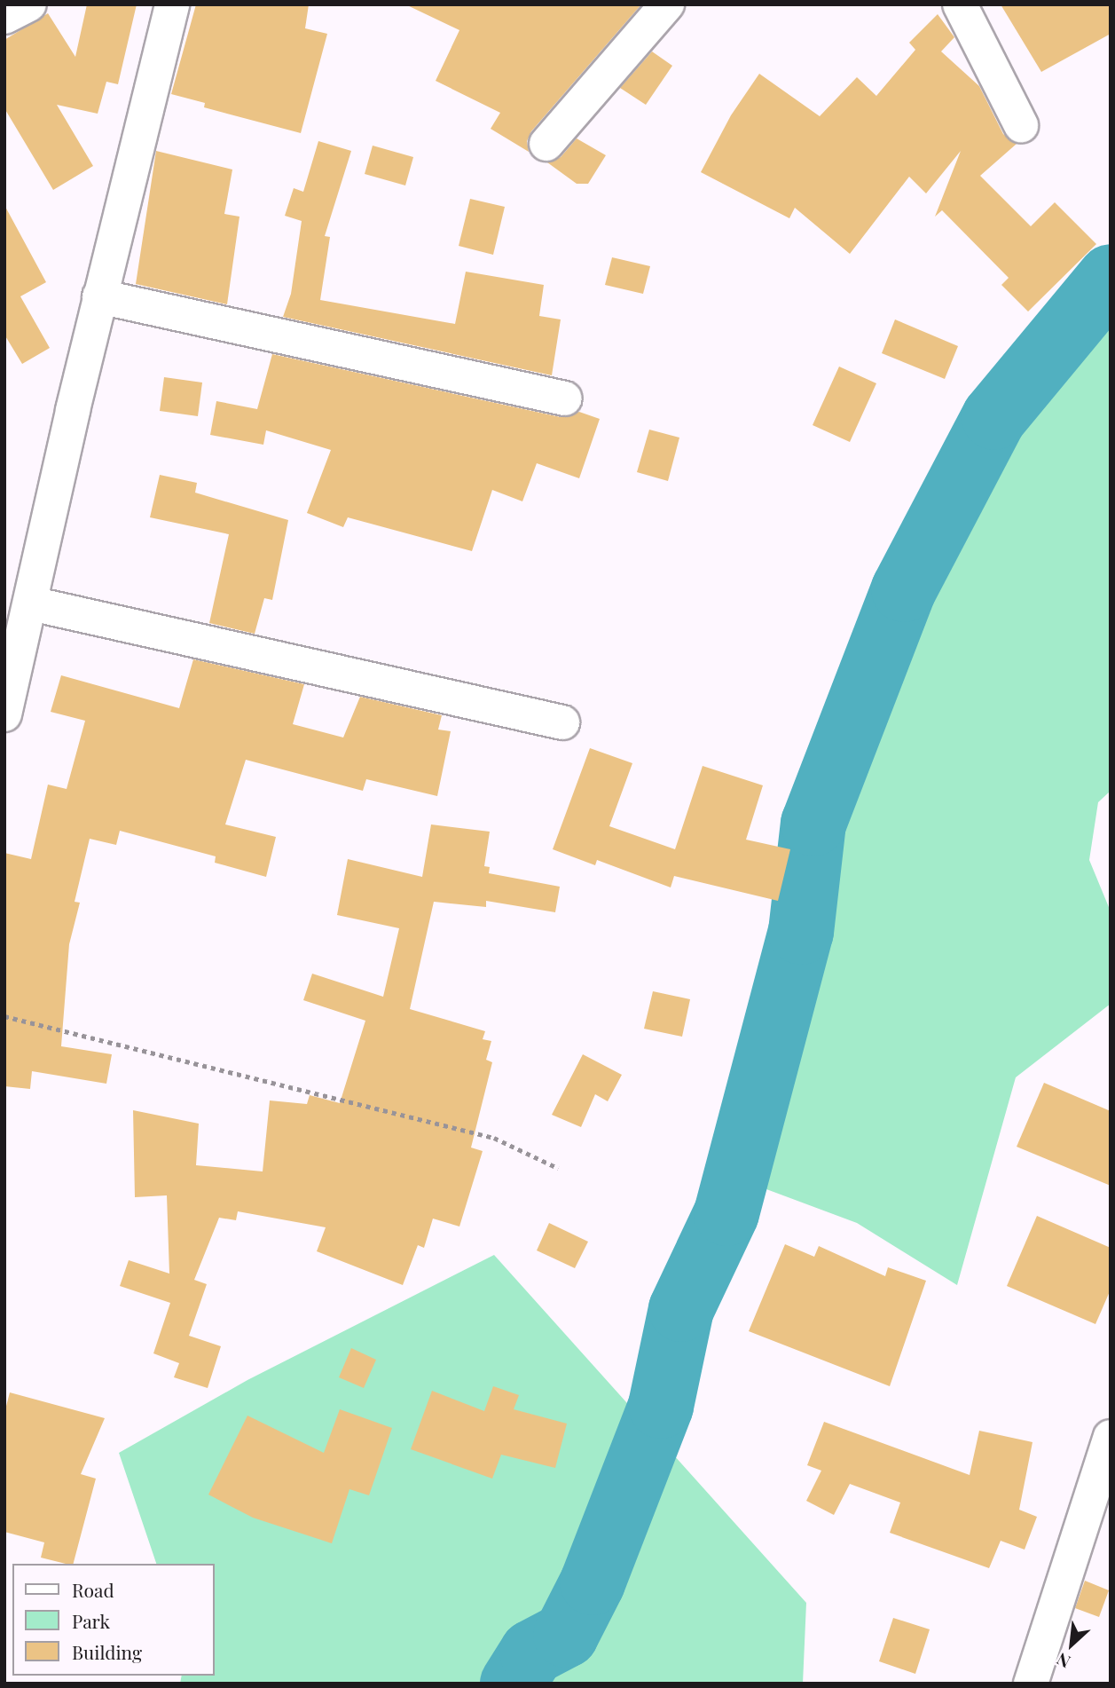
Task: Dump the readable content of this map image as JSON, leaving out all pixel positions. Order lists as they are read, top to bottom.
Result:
{
  "legend": ["Road", "Park", "Building"],
  "north": "bottom left"
}
